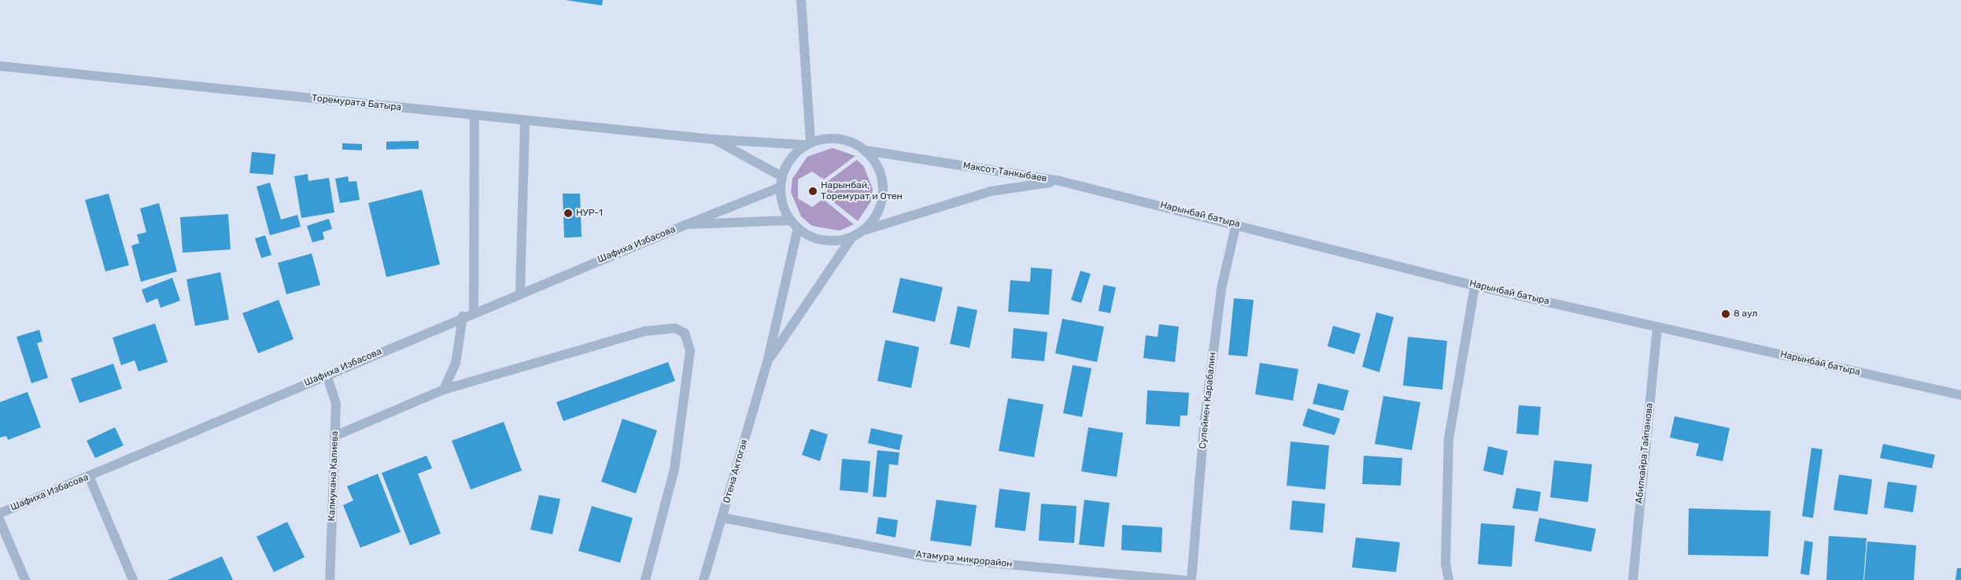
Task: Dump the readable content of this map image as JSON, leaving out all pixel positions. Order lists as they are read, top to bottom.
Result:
{
  "streets": {
    "street": [
      "Торемурата Батыра",
      "Максот Танкыбаев",
      "Нарынбай батыра",
      "Шафиха Избасова",
      "Сулеймен Карабалин",
      "Абилкайра Тайпанова",
      "Отена Актогая",
      "Калмукана Калиева",
      "Атамура микрорайон"
    ]
  },
  "crossings": [
    ["Торемурата Батыра", "Максот Танкыбаев"],
    ["Торемурата Батыра", "Шафиха Избасова"],
    ["Торемурата Батыра", "Отена Актогая"],
    ["Максот Танкыбаев", "Нарынбай батыра"],
    ["Максот Танкыбаев", "Шафиха Избасова"],
    ["Максот Танкыбаев", "Отена Актогая"],
    ["Нарынбай батыра", "Сулеймен Карабалин"],
    ["Нарынбай батыра", "Абилкайра Тайпанова"],
    ["Шафиха Избасова", "Отена Актогая"],
    ["Шафиха Избасова", "Калмукана Калиева"],
    ["Отена Актогая", "Атамура микрорайон"]
  ],
  "places": ["Нарынбай, Торемурат и Отен", "НУР-1", "8 аул"]
}
